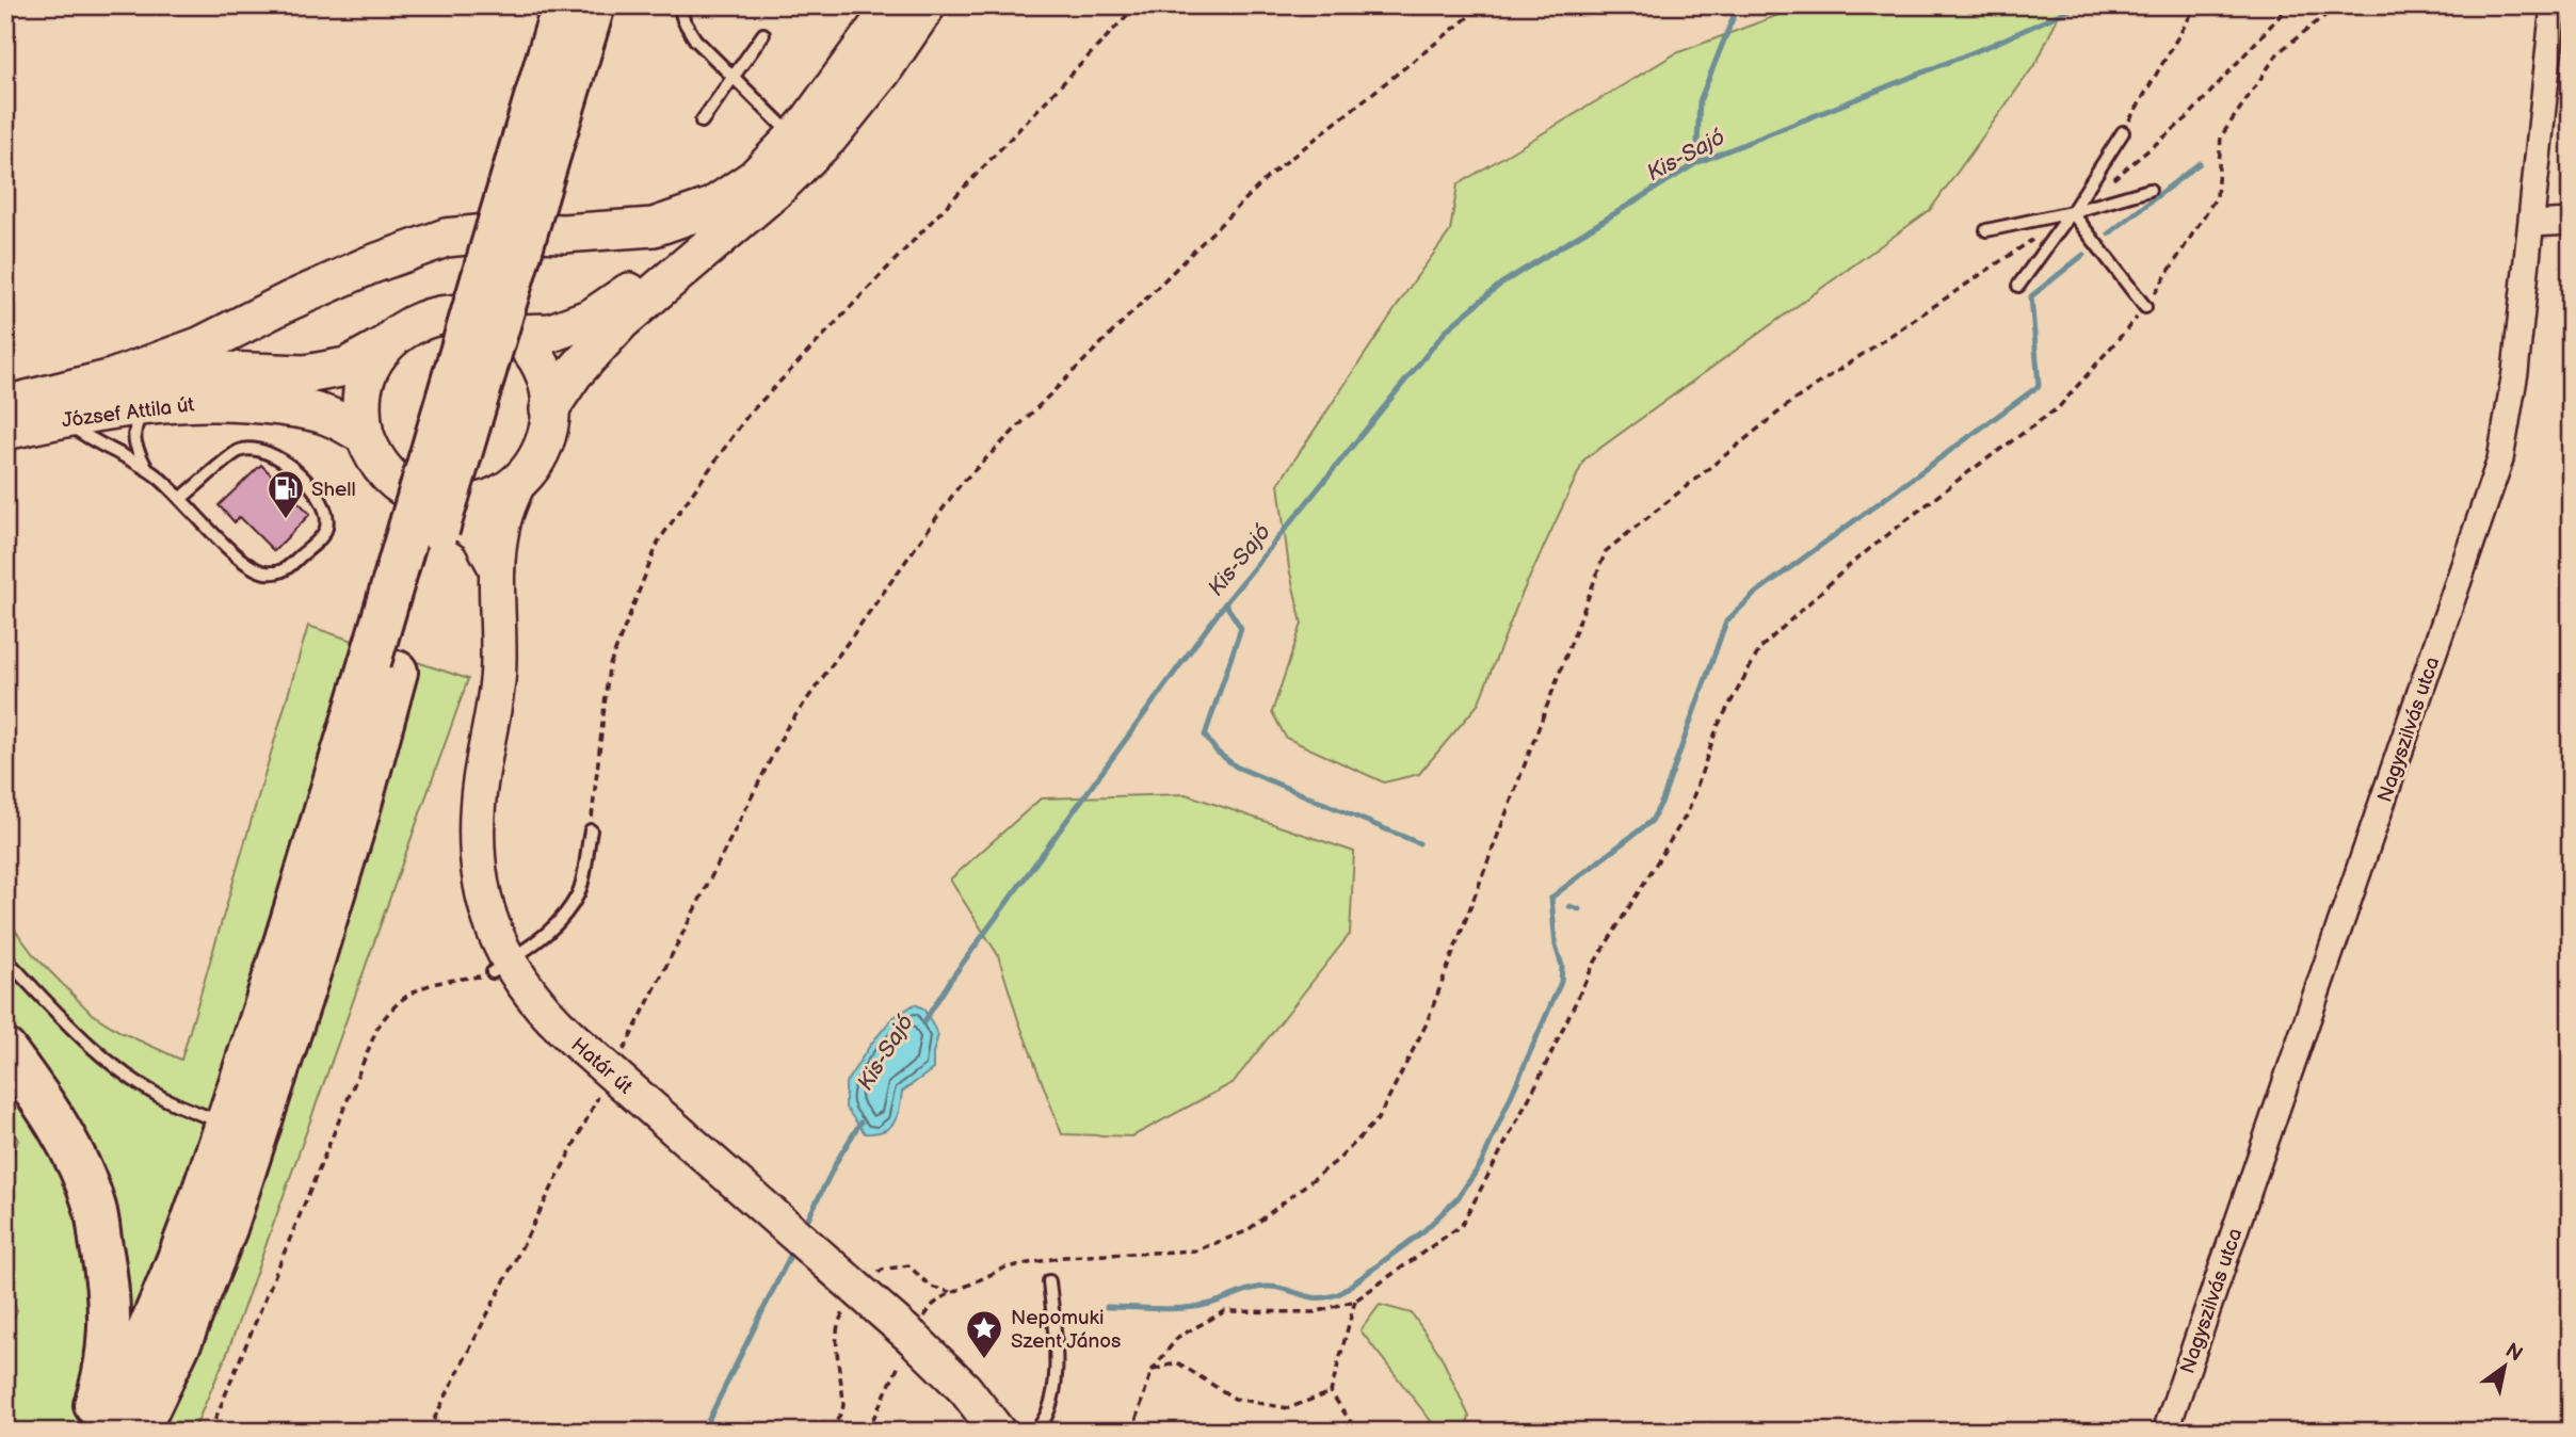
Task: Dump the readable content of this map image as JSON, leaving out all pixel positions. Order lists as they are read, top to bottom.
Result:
{
  "streets": {
    "main road": ["József Attila út", "Határ út"],
    "street": ["Nagyszilvás utca"]
  },
  "crossings": [
    ["József Attila út", "Határ út"]
  ],
  "water": ["Kis-Sajó"],
  "places": {
    "fuel station": ["Shell"],
    "place": ["Nepomuki Szent János"]
  },
  "north": "top right"
}
